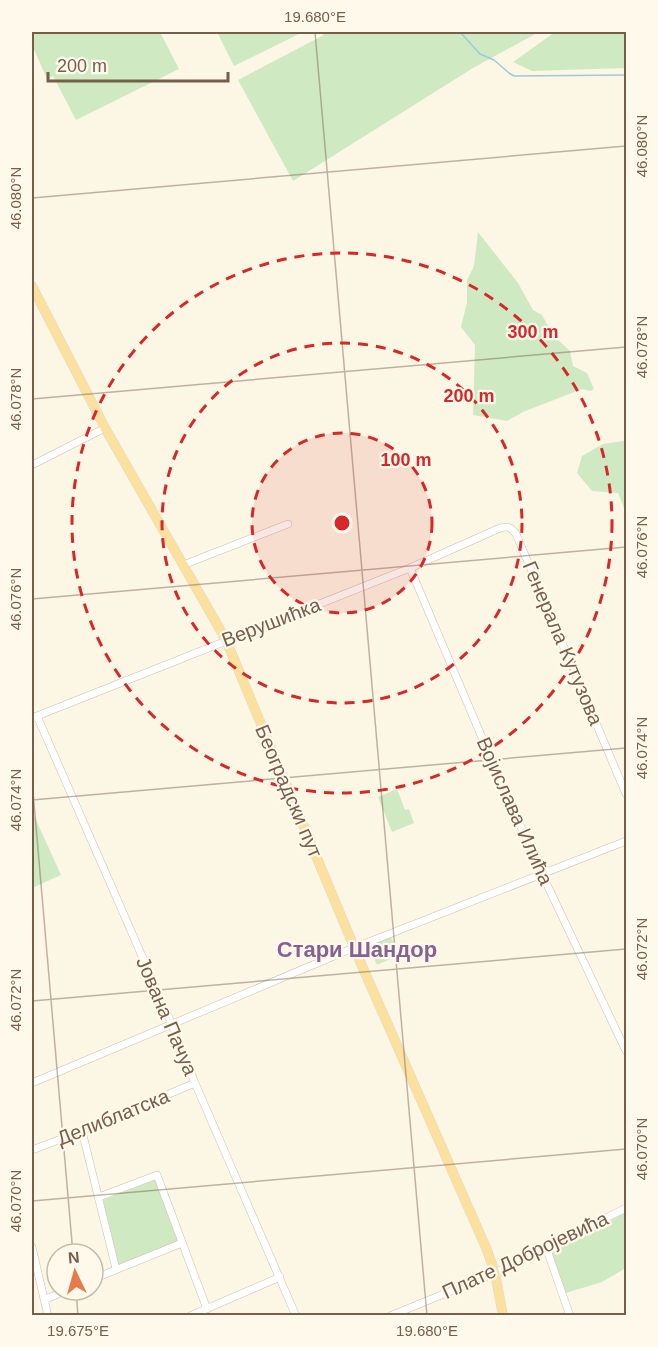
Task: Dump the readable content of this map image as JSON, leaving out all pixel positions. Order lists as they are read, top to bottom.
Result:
{
  "streets": {
    "main road": ["Београдски пут"],
    "street": [
      "Верушићка",
      "Генерала Кутузова",
      "Војислава Илића",
      "Јована Пачуа",
      "Делиблатска",
      "Плате Добројевића"
    ]
  },
  "crossings": [
    ["Верушићка", "Генерала Кутузова"],
    ["Верушићка", "Београдски пут"],
    ["Верушићка", "Војислава Илића"],
    ["Верушићка", "Јована Пачуа"],
    ["Београдски пут", "Плате Добројевића"],
    ["Јована Пачуа", "Делиблатска"]
  ],
  "districts": ["Стари Шандор"],
  "scale_bar": "200 m",
  "north": "top",
  "coordinates": [
    "19.680°E",
    "46.080°N",
    "46.078°N",
    "46.076°N",
    "46.074°N",
    "46.072°N",
    "46.070°N",
    "19.675°E"
  ],
  "rings": ["300 m", "200 m", "100 m"]
}
